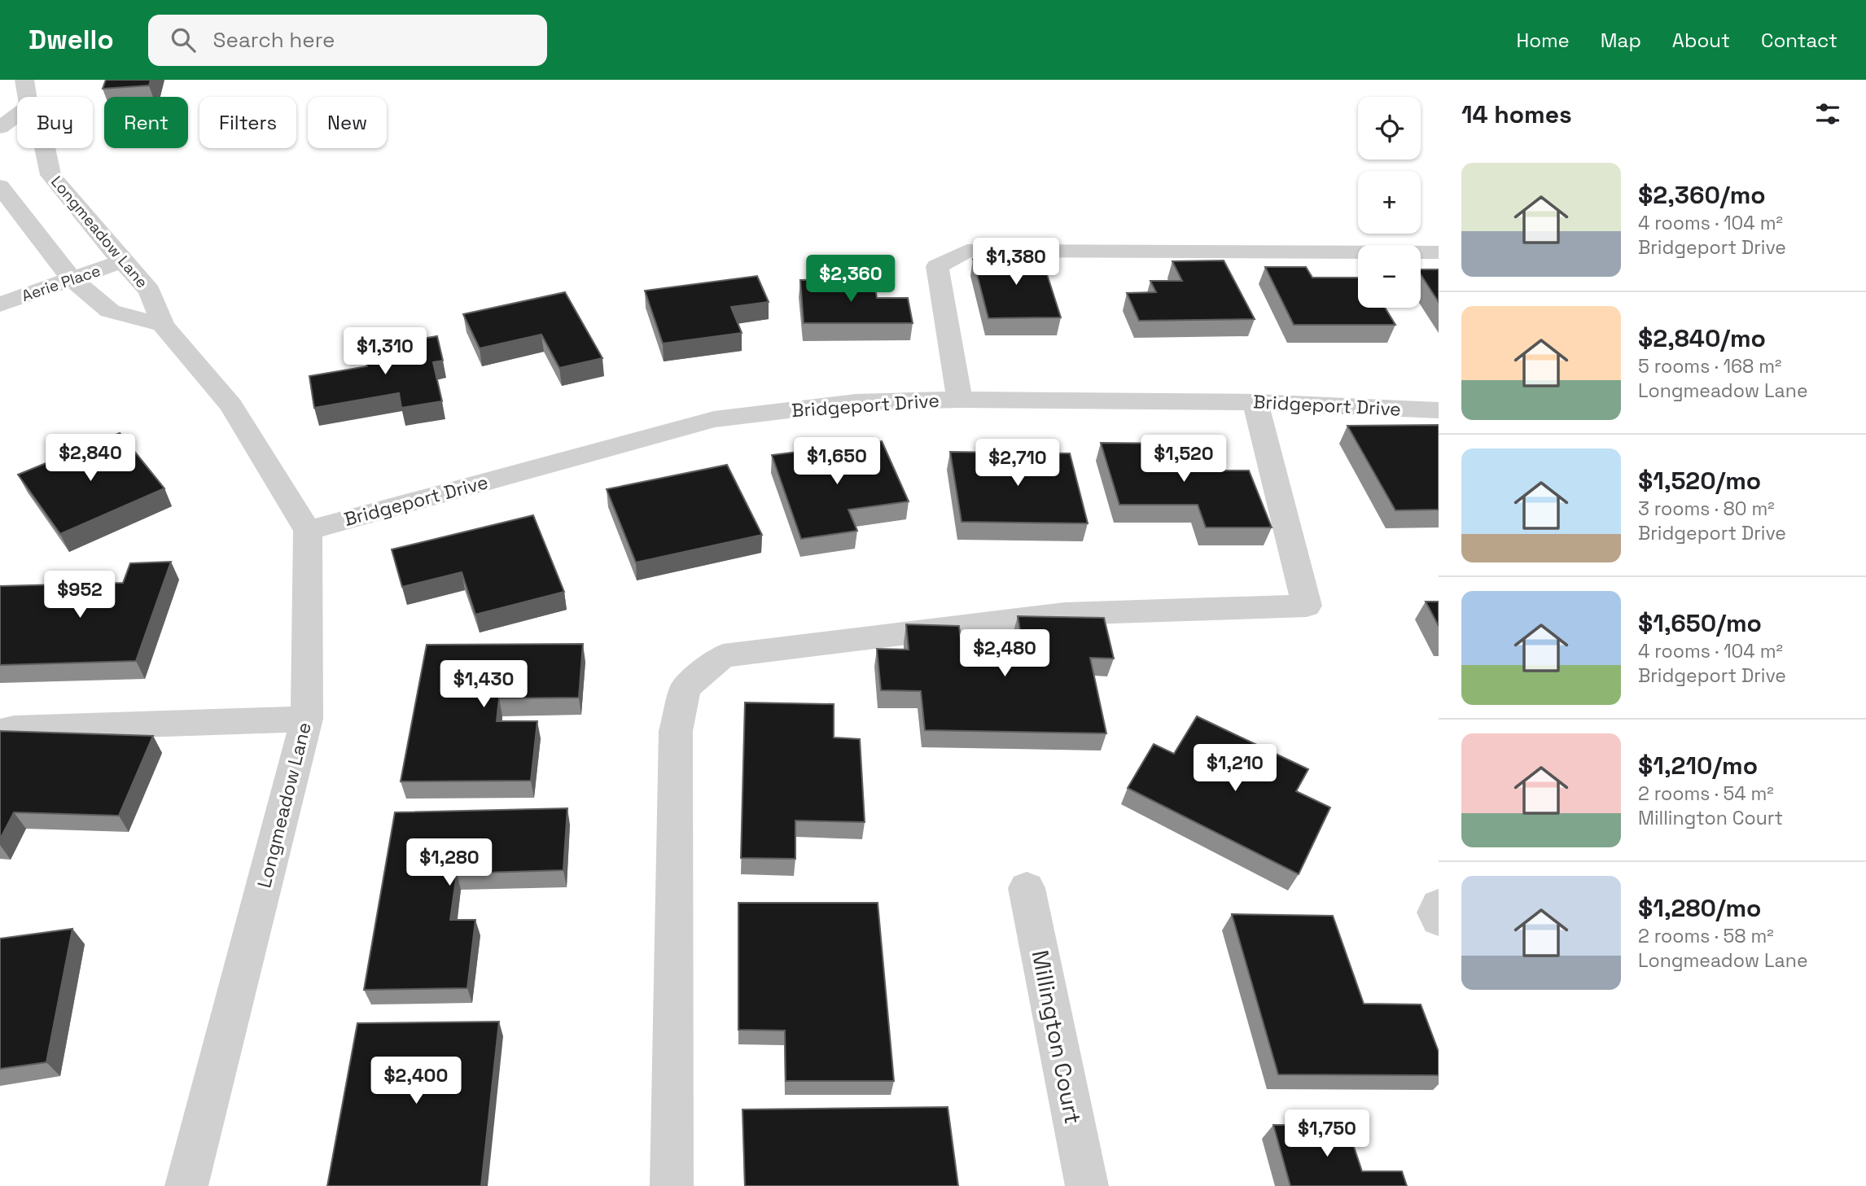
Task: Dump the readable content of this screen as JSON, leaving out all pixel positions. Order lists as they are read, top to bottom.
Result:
{
  "streets": {
    "street": [
      "Longmeadow Lane",
      "Aerie Place",
      "Bridgeport Drive",
      "Millington Court"
    ]
  },
  "crossings": [
    ["Longmeadow Lane", "Aerie Place"],
    ["Longmeadow Lane", "Bridgeport Drive"]
  ],
  "page": {
    "header": "Dwello",
    "search": "Search here",
    "nav": [
      "Home",
      "Map",
      "About",
      "Contact"
    ],
    "heading": "14 homes",
    "map_buttons": ["+", "−"],
    "chip": [
      "Buy",
      "Rent",
      "Filters",
      "New"
    ],
    "list": [
      {
        "name": "$2,360/mo",
        "note": "4 rooms · 104 m² · Bridgeport Drive"
      },
      {
        "name": "$2,840/mo",
        "note": "5 rooms · 168 m² · Longmeadow Lane"
      },
      {
        "name": "$1,520/mo",
        "note": "3 rooms · 80 m² · Bridgeport Drive"
      },
      {
        "name": "$1,650/mo",
        "note": "4 rooms · 104 m² · Bridgeport Drive"
      },
      {
        "name": "$1,210/mo",
        "note": "2 rooms · 54 m² · Millington Court"
      },
      {
        "name": "$1,280/mo",
        "note": "2 rooms · 58 m² · Longmeadow Lane"
      }
    ],
    "price": [
      "$1,380",
      "$2,360",
      "$1,310",
      "$2,840",
      "$1,520",
      "$1,650",
      "$2,710",
      "$952",
      "$2,480",
      "$1,430",
      "$1,210",
      "$1,280",
      "$2,400",
      "$1,750"
    ]
  }
}
